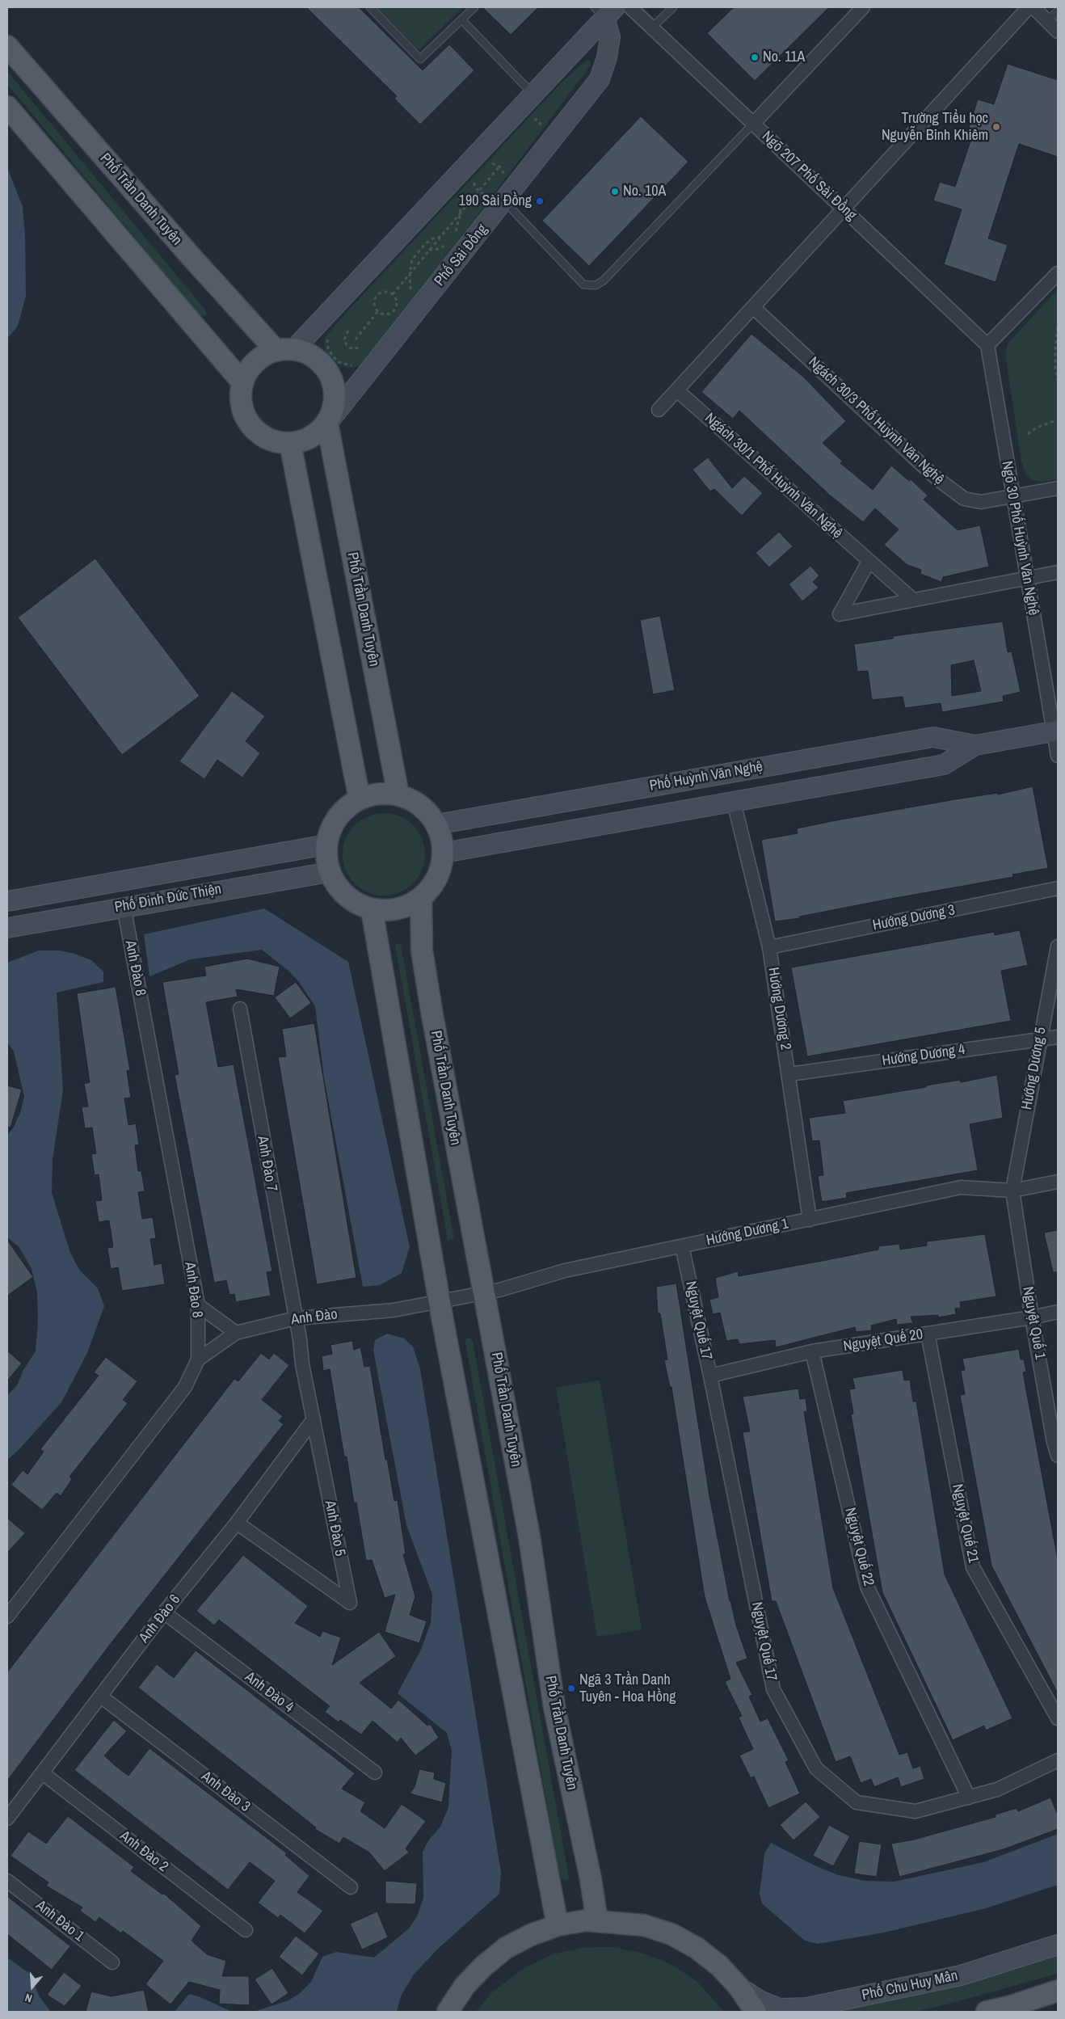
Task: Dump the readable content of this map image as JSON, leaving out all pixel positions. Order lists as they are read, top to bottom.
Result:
{
  "streets": {
    "main road": ["Phố Trần Danh Tuyên"],
    "street": [
      "Ngõ 207 Phố Sài Đồng",
      "Phố Sài Đồng",
      "Ngách 30/3 Phố Huỳnh Văn Nghệ",
      "Ngách 30/1 Phố Huỳnh Văn Nghệ",
      "Ngõ 30 Phố Huỳnh Văn Nghệ",
      "Phố Huỳnh Văn Nghệ",
      "Phố Đinh Đức Thiện",
      "Hướng Dương 3",
      "Anh Đào 8",
      "Hướng Dương 2",
      "Hướng Dương 4",
      "Hướng Dương 5",
      "Anh Đào 7",
      "Hướng Dương 1",
      "Anh Đào",
      "Nguyệt Quế 17",
      "Nguyệt Quế 1",
      "Nguyệt Quế 20",
      "Nguyệt Quế 21",
      "Anh Đào 5",
      "Nguyệt Quế 22",
      "Anh Đào 6",
      "Anh Đào 4",
      "Anh Đào 3",
      "Anh Đào 2",
      "Anh Đào 1",
      "Phố Chu Huy Mân"
    ]
  },
  "crossings": [
    ["Ngõ 207 Phố Sài Đồng", "Ngõ 30 Phố Huỳnh Văn Nghệ"],
    ["Phố Trần Danh Tuyên", "Phố Sài Đồng"],
    ["Phố Trần Danh Tuyên", "Phố Huỳnh Văn Nghệ"],
    ["Phố Trần Danh Tuyên", "Phố Đinh Đức Thiện"],
    ["Phố Trần Danh Tuyên", "Hướng Dương 1"],
    ["Ngách 30/3 Phố Huỳnh Văn Nghệ", "Ngõ 30 Phố Huỳnh Văn Nghệ"],
    ["Ngõ 30 Phố Huỳnh Văn Nghệ", "Phố Huỳnh Văn Nghệ"],
    ["Phố Huỳnh Văn Nghệ", "Phố Đinh Đức Thiện"],
    ["Phố Huỳnh Văn Nghệ", "Hướng Dương 2"],
    ["Phố Đinh Đức Thiện", "Anh Đào 8"],
    ["Hướng Dương 3", "Hướng Dương 2"],
    ["Anh Đào 8", "Anh Đào"],
    ["Hướng Dương 2", "Hướng Dương 4"],
    ["Hướng Dương 2", "Hướng Dương 1"],
    ["Hướng Dương 4", "Hướng Dương 5"],
    ["Hướng Dương 5", "Hướng Dương 1"],
    ["Hướng Dương 5", "Nguyệt Quế 1"],
    ["Anh Đào 7", "Anh Đào"],
    ["Anh Đào 7", "Anh Đào 5"],
    ["Hướng Dương 1", "Anh Đào"],
    ["Hướng Dương 1", "Nguyệt Quế 17"],
    ["Hướng Dương 1", "Nguyệt Quế 1"],
    ["Anh Đào", "Anh Đào 5"],
    ["Nguyệt Quế 17", "Nguyệt Quế 20"],
    ["Nguyệt Quế 17", "Nguyệt Quế 22"],
    ["Nguyệt Quế 1", "Nguyệt Quế 20"],
    ["Nguyệt Quế 20", "Nguyệt Quế 21"],
    ["Nguyệt Quế 20", "Nguyệt Quế 22"],
    ["Anh Đào 5", "Anh Đào 6"],
    ["Anh Đào 6", "Anh Đào 4"],
    ["Anh Đào 6", "Anh Đào 3"],
    ["Anh Đào 6", "Anh Đào 2"]
  ],
  "places": [
    "No. 11A",
    "Trường Tiểu học Nguyễn Bỉnh Khiêm",
    "No. 10A",
    "190 Sài Đồng",
    "Ngã 3 Trần Danh Tuyên - Hoa Hồng"
  ],
  "north": "bottom"
}
